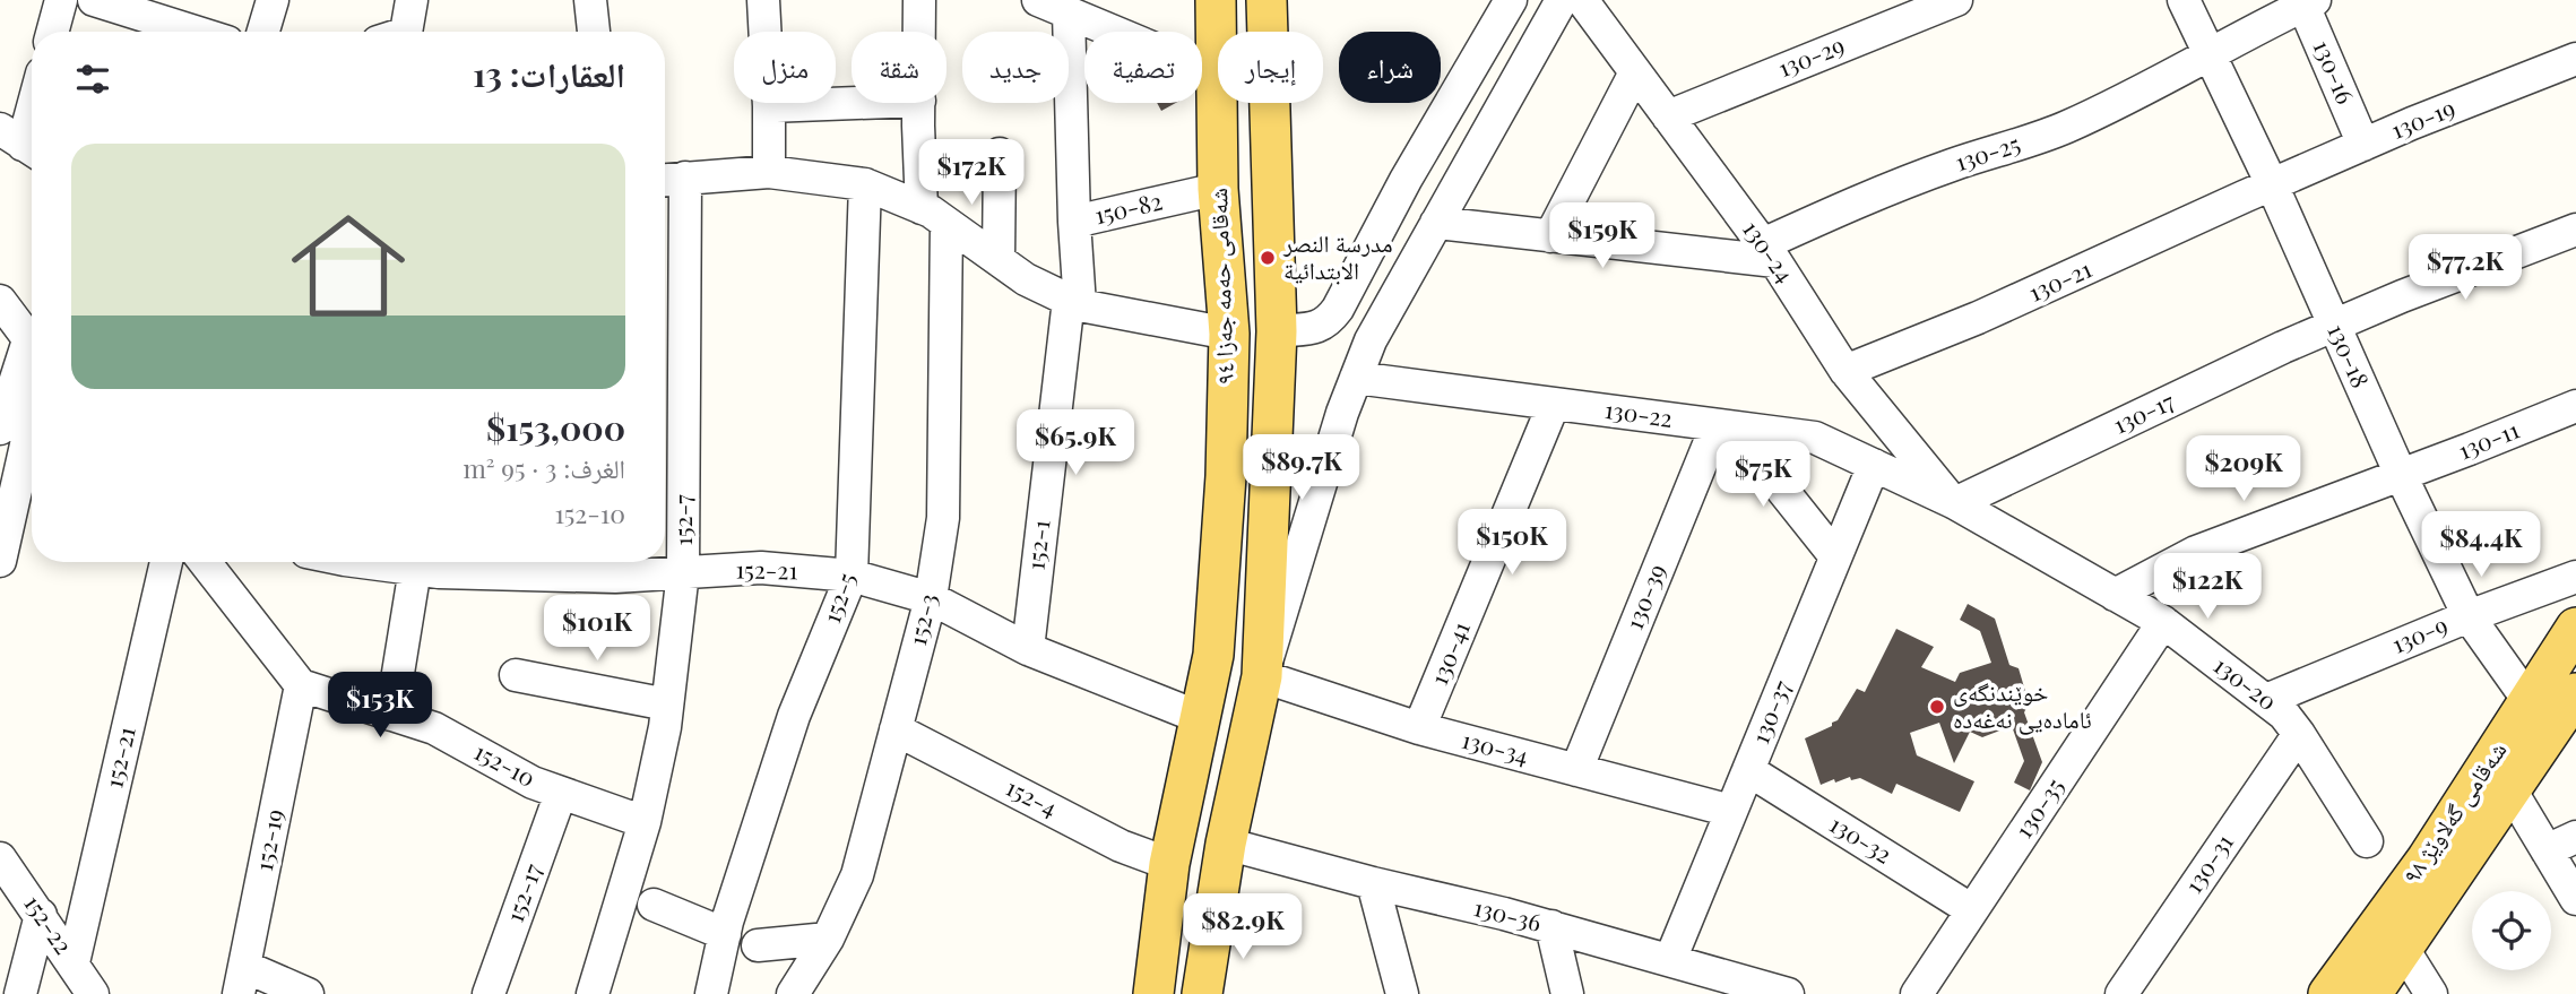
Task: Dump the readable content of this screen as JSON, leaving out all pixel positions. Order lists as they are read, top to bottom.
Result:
{
  "streets": {
    "main road": ["شەقامی حەمە جەزا ٩٤", "شەقامی گەلاوێژ ٩٨"],
    "street": [
      "130-29",
      "130-16",
      "130-19",
      "130-25",
      "150-82",
      "130-24",
      "130-21",
      "130-18",
      "130-17",
      "130-22",
      "130-11",
      "152-7",
      "152-1",
      "152-21",
      "130-39",
      "152-5",
      "152-3",
      "130-9",
      "130-41",
      "130-20",
      "130-37",
      "130-34",
      "152-10",
      "152-4",
      "130-35",
      "152-19",
      "130-32",
      "130-31",
      "152-17",
      "130-36",
      "152-22"
    ]
  },
  "crossings": [
    ["130-29", "130-24"],
    ["130-16", "130-19"],
    ["130-16", "130-25"],
    ["130-19", "130-21"],
    ["130-19", "130-18"],
    ["130-25", "130-24"],
    ["130-25", "130-18"],
    ["150-82", "شەقامی حەمە جەزا ٩٤"],
    ["150-82", "152-1"],
    ["130-24", "130-21"],
    ["130-24", "130-17"],
    ["130-24", "130-22"],
    ["130-24", "130-20"],
    ["130-21", "130-18"],
    ["شەقامی حەمە جەزا ٩٤", "152-21"],
    ["شەقامی حەمە جەزا ٩٤", "130-34"],
    ["شەقامی حەمە جەزا ٩٤", "152-4"],
    ["شەقامی حەمە جەزا ٩٤", "130-36"],
    ["130-18", "130-17"],
    ["130-18", "130-11"],
    ["130-18", "130-9"],
    ["130-18", "شەقامی گەلاوێژ ٩٨"],
    ["130-17", "130-22"],
    ["130-17", "130-20"],
    ["130-22", "130-39"],
    ["130-22", "130-41"],
    ["130-22", "130-20"],
    ["130-22", "130-37"],
    ["130-11", "130-20"],
    ["152-7", "152-21"],
    ["152-7", "152-10"],
    ["152-1", "152-21"],
    ["152-21", "152-5"],
    ["152-21", "152-3"],
    ["152-21", "152-22"],
    ["130-39", "130-34"],
    ["152-3", "152-4"],
    ["130-9", "130-20"],
    ["130-41", "130-34"],
    ["130-20", "130-35"],
    ["130-20", "130-31"],
    ["130-37", "130-34"],
    ["130-37", "130-32"],
    ["130-37", "130-36"],
    ["152-10", "152-19"],
    ["152-10", "152-17"],
    ["130-35", "130-32"]
  ],
  "places": ["مدرسة النصر الابتدائية", "خوێندنگەی ئامادەیی نەغەدە"],
  "page": {
    "chip": [
      "شراء",
      "إيجار",
      "تصفية",
      "جديد",
      "شقة",
      "منزل"
    ],
    "heading": "العقارات: 13",
    "list": [
      {
        "name": "$153,000",
        "note": "الغرف: 3 · 95 m² · 152-10"
      }
    ],
    "price": [
      "$172K",
      "$159K",
      "$77.2K",
      "$65.9K",
      "$89.7K",
      "$209K",
      "$75K",
      "$150K",
      "$84.4K",
      "$122K",
      "$101K",
      "$153K",
      "$82.9K"
    ]
  }
}
